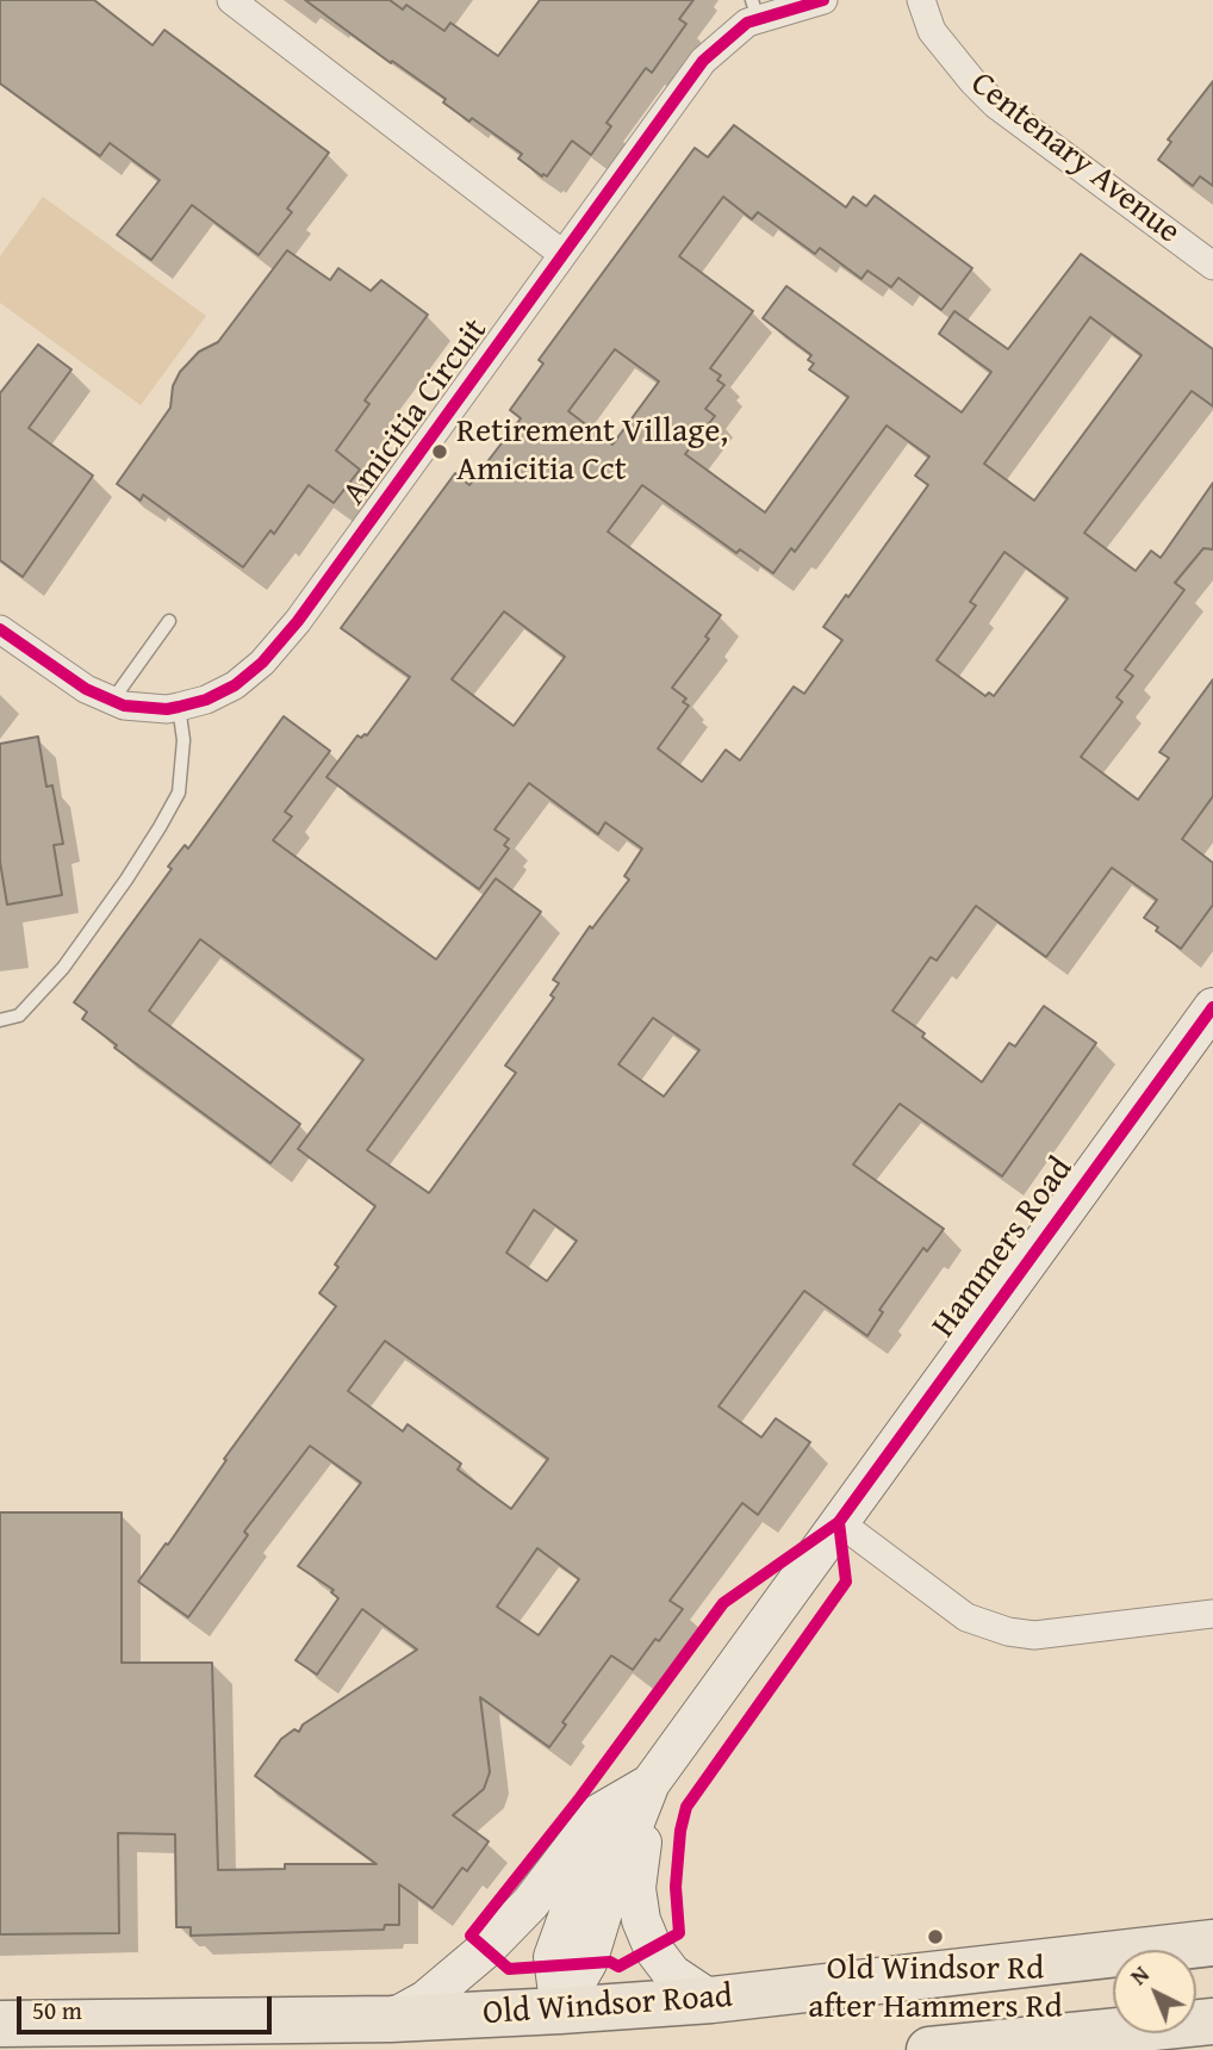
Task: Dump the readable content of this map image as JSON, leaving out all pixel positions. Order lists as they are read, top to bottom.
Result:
{
  "streets": {
    "highway": ["Old Windsor Road"],
    "street": ["Centenary Avenue", "Amicitia Circuit", "Hammers Road"]
  },
  "crossings": [
    ["Hammers Road", "Old Windsor Road"]
  ],
  "places": ["Retirement Village, Amicitia Cct", "Old Windsor Rd after Hammers Rd"],
  "scale_bar": "50 m",
  "north": "top left"
}
